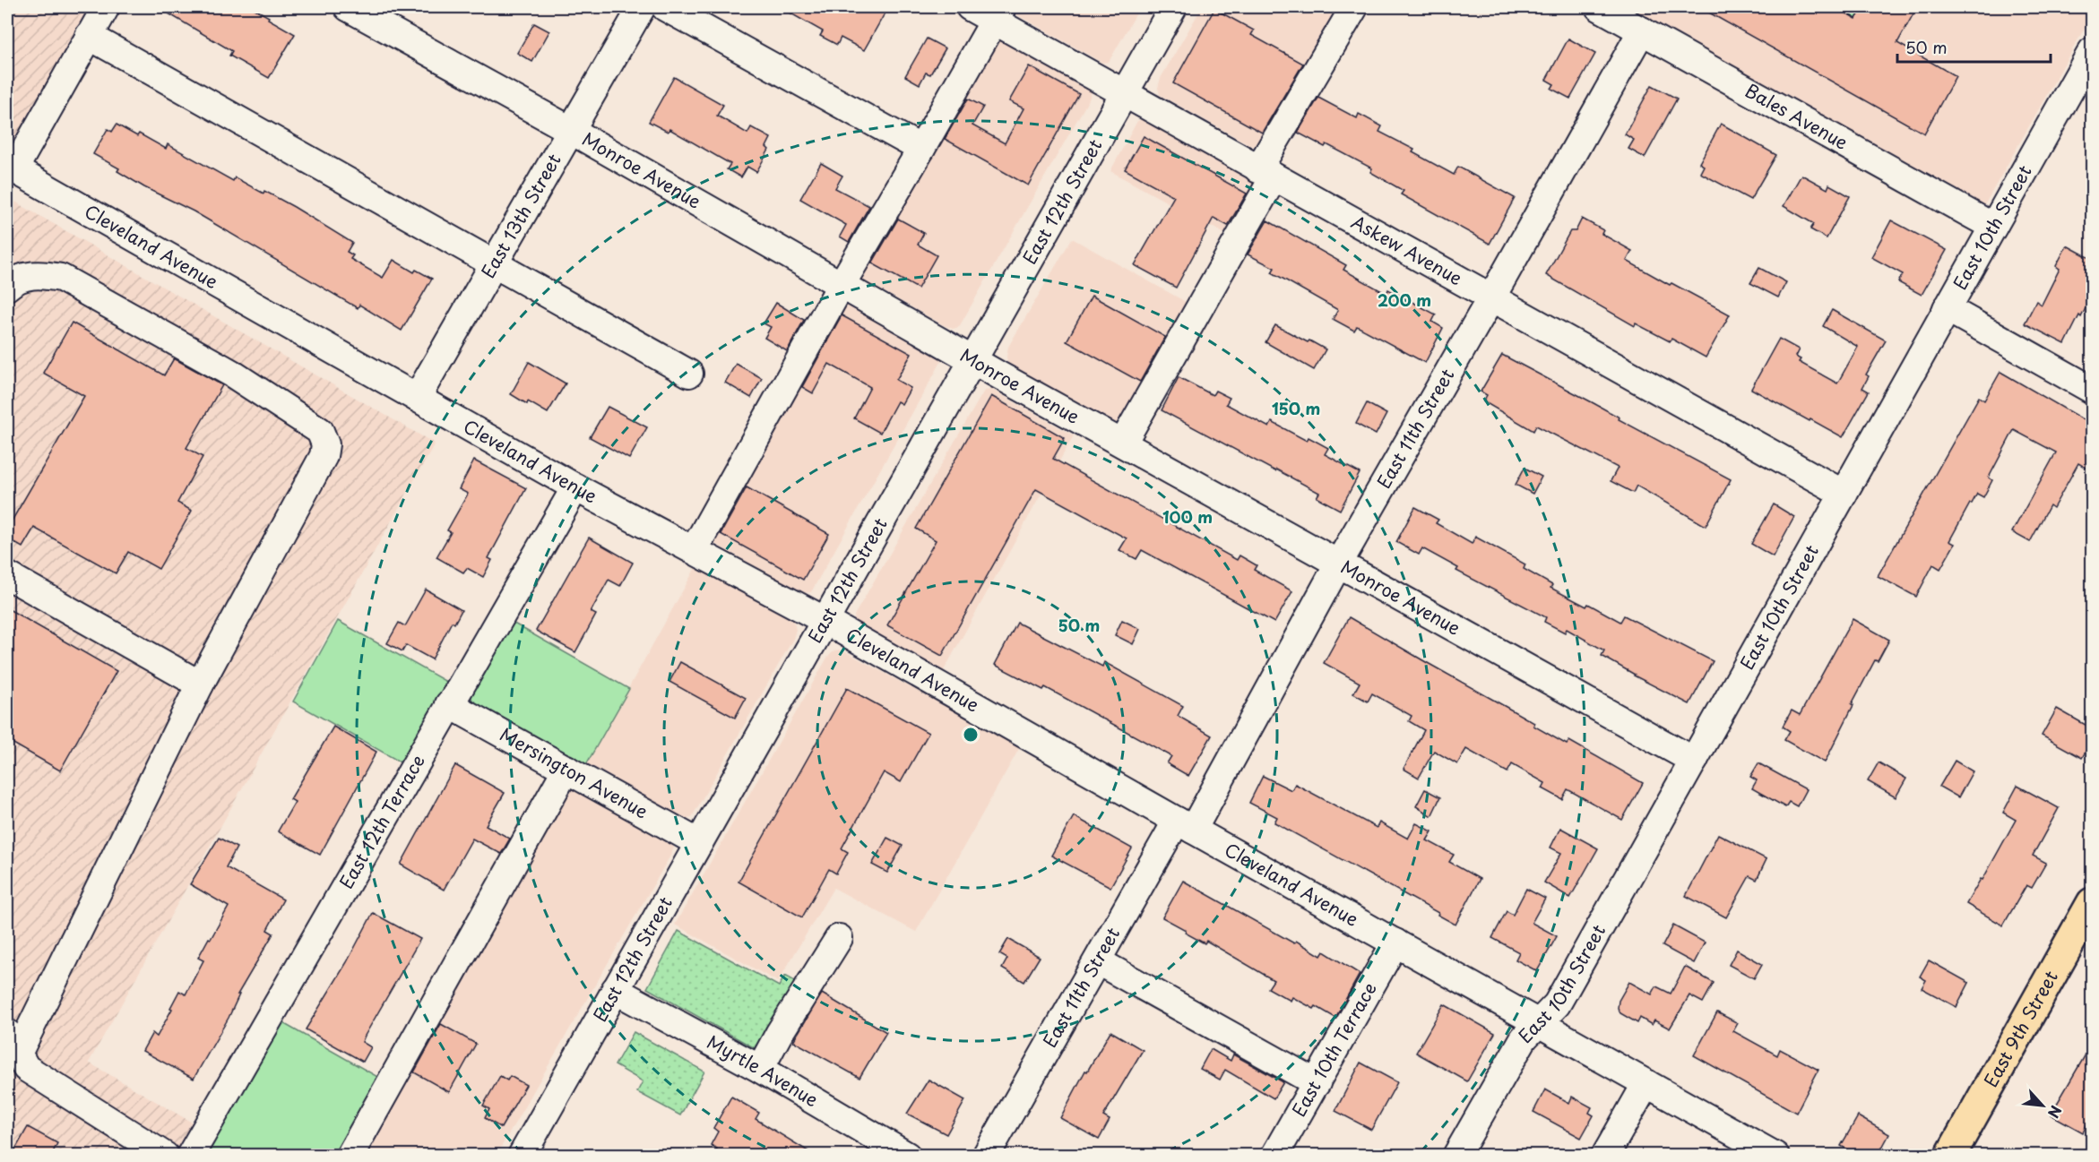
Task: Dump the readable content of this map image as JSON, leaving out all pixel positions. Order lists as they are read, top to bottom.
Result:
{
  "streets": {
    "main road": ["East 9th Street"],
    "street": [
      "Bales Avenue",
      "Monroe Avenue",
      "East 12th Street",
      "East 13th Street",
      "East 10th Street",
      "Cleveland Avenue",
      "Askew Avenue",
      "East 11th Street",
      "Mersington Avenue",
      "East 12th Terrace",
      "East 10th Terrace",
      "Myrtle Avenue"
    ]
  },
  "crossings": [
    ["Bales Avenue", "East 10th Street"],
    ["Bales Avenue", "East 11th Street"],
    ["Monroe Avenue", "East 12th Street"],
    ["Monroe Avenue", "East 13th Street"],
    ["Monroe Avenue", "East 10th Street"],
    ["Monroe Avenue", "East 11th Street"],
    ["East 12th Street", "Cleveland Avenue"],
    ["East 12th Street", "Askew Avenue"],
    ["East 12th Street", "Mersington Avenue"],
    ["East 12th Street", "Myrtle Avenue"],
    ["East 13th Street", "Cleveland Avenue"],
    ["East 10th Street", "Cleveland Avenue"],
    ["East 10th Street", "Askew Avenue"],
    ["Cleveland Avenue", "East 11th Street"],
    ["Cleveland Avenue", "East 12th Terrace"],
    ["Cleveland Avenue", "East 10th Terrace"],
    ["Askew Avenue", "East 11th Street"],
    ["Mersington Avenue", "East 12th Terrace"]
  ],
  "scale_bar": "50 m",
  "north": "bottom right",
  "rings": [
    "200 m",
    "150 m",
    "100 m",
    "50 m"
  ]
}
